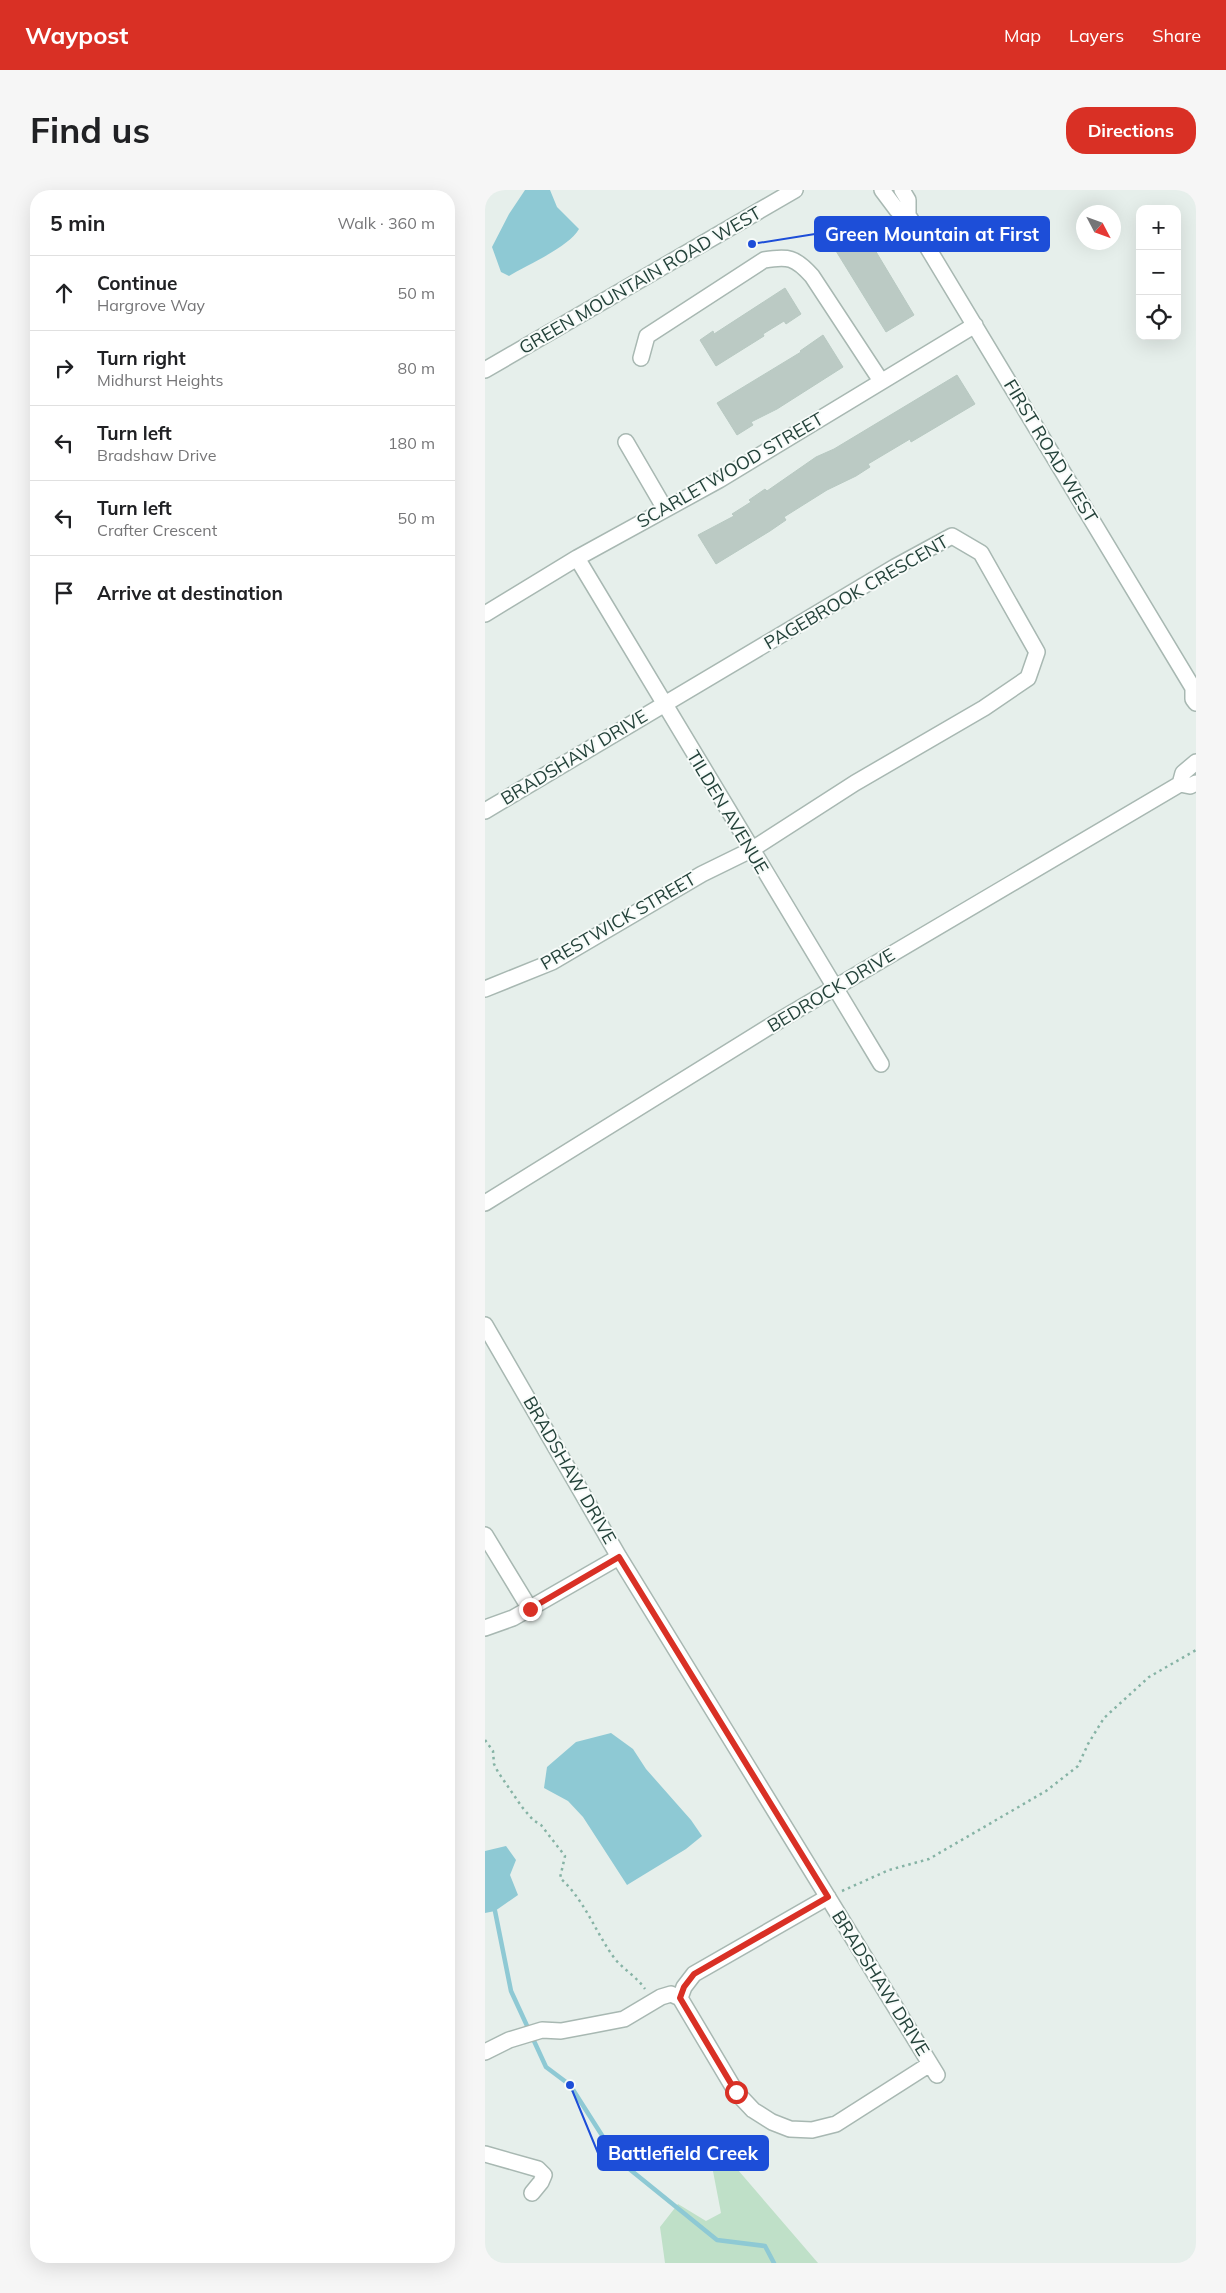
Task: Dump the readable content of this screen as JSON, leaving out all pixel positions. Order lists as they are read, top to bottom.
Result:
{
  "streets": {
    "street": [
      "GREEN MOUNTAIN ROAD WEST",
      "FIRST ROAD WEST",
      "SCARLETWOOD STREET",
      "PAGEBROOK CRESCENT",
      "BRADSHAW DRIVE",
      "TILDEN AVENUE",
      "PRESTWICK STREET",
      "BEDROCK DRIVE"
    ]
  },
  "crossings": [
    ["FIRST ROAD WEST", "SCARLETWOOD STREET"],
    ["SCARLETWOOD STREET", "TILDEN AVENUE"],
    ["PAGEBROOK CRESCENT", "BRADSHAW DRIVE"],
    ["PAGEBROOK CRESCENT", "TILDEN AVENUE"],
    ["PAGEBROOK CRESCENT", "PRESTWICK STREET"],
    ["BRADSHAW DRIVE", "TILDEN AVENUE"],
    ["TILDEN AVENUE", "PRESTWICK STREET"],
    ["TILDEN AVENUE", "BEDROCK DRIVE"]
  ],
  "places": ["Green Mountain at First", "Battlefield Creek"],
  "north": "bottom right",
  "page": {
    "header": "Waypost",
    "nav": ["Map", "Layers", "Share"],
    "buttons": "Directions",
    "title": "Find us",
    "heading": ["5 min", "Walk · 360 m"],
    "map_buttons": ["+", "−"],
    "list": [
      ["Continue", "Hargrove Way", "50 m"],
      ["Turn right", "Midhurst Heights", "80 m"],
      ["Turn left", "Bradshaw Drive", "180 m"],
      ["Turn left", "Crafter Crescent", "50 m"],
      "Arrive at destination"
    ]
  }
}
